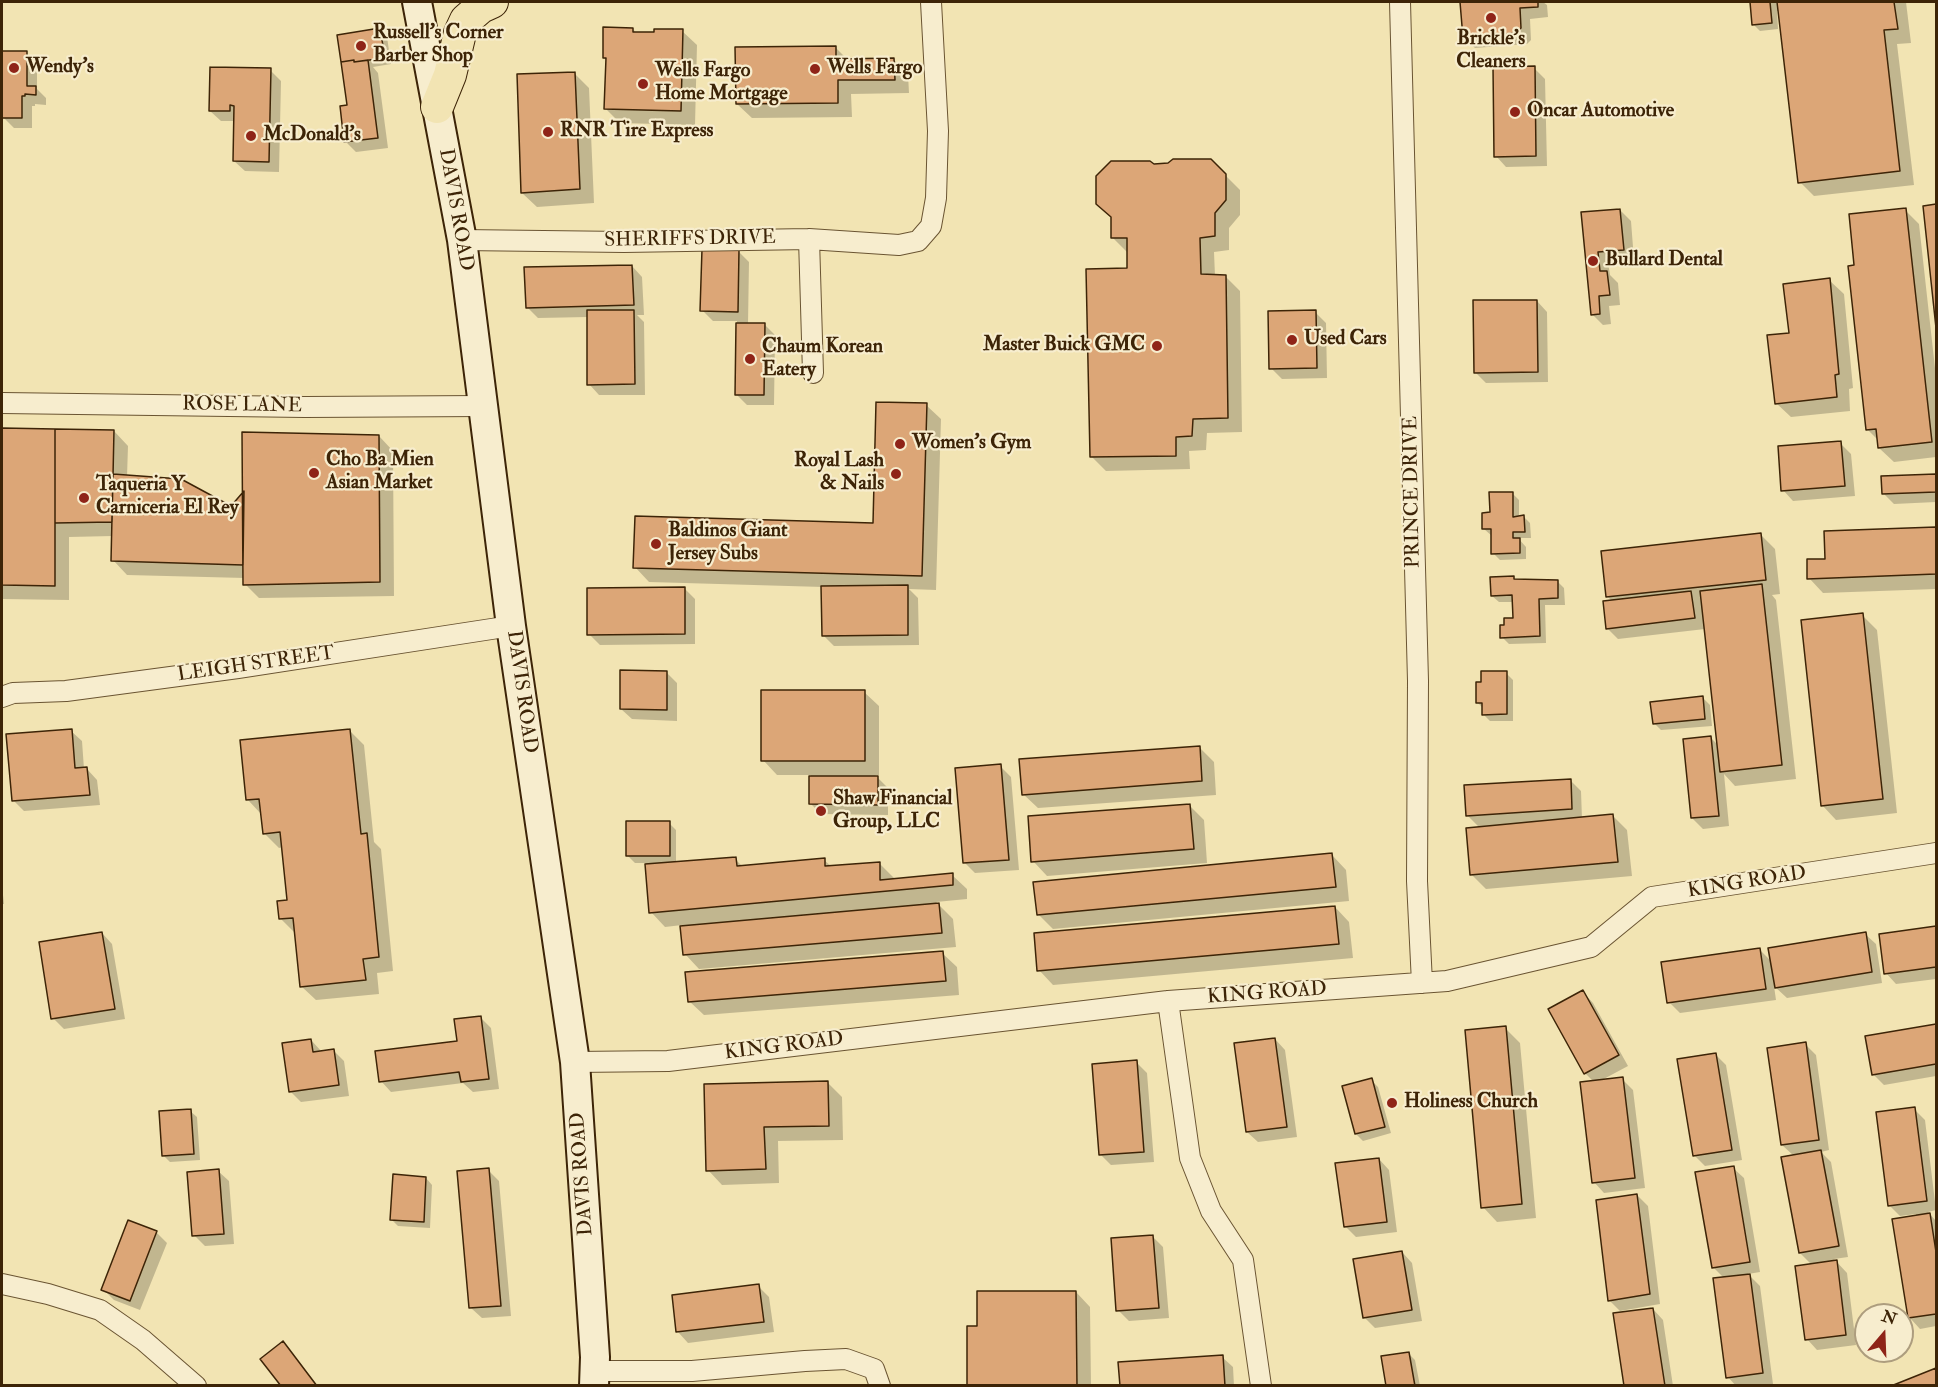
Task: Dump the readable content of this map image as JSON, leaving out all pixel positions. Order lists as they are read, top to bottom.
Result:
{
  "streets": {
    "main road": ["DAVIS ROAD"],
    "street": [
      "SHERIFFS DRIVE",
      "ROSE LANE",
      "PRINCE DRIVE",
      "LEIGH STREET",
      "KING ROAD"
    ]
  },
  "crossings": [
    ["DAVIS ROAD", "SHERIFFS DRIVE"],
    ["DAVIS ROAD", "ROSE LANE"],
    ["DAVIS ROAD", "LEIGH STREET"],
    ["DAVIS ROAD", "KING ROAD"],
    ["PRINCE DRIVE", "KING ROAD"]
  ],
  "places": [
    "Brickle's Cleaners",
    "Russell's Corner Barber Shop",
    "Wendy's",
    "Wells Fargo",
    "Wells Fargo Home Mortgage",
    "Oncar Automotive",
    "RNR Tire Express",
    "McDonald's",
    "Bullard Dental",
    "Used Cars",
    "Master Buick GMC",
    "Chaum Korean Eatery",
    "Women's Gym",
    "Cho Ba Mien Asian Market",
    "Royal Lash & Nails",
    "Taqueria Y Carniceria El Rey",
    "Baldinos Giant Jersey Subs",
    "Shaw Financial Group, LLC",
    "Holiness Church"
  ],
  "north": "top"
}
